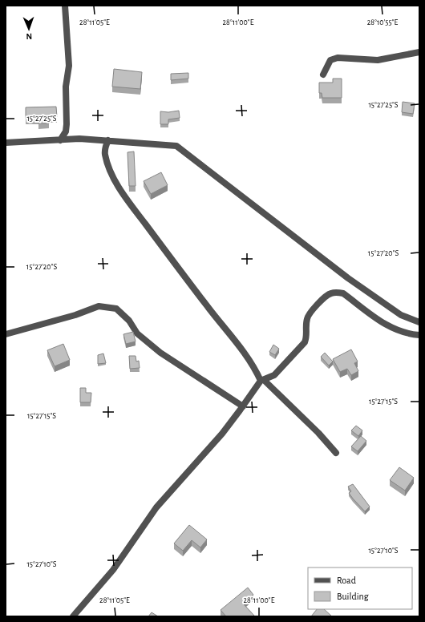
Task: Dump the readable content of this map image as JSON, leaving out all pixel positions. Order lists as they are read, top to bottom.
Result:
{
  "legend": ["Road", "Building"],
  "north": "bottom",
  "coordinates": [
    "28°11'05\"E",
    "28°11'00\"E",
    "28°10'55\"E",
    "15°27'25\"S",
    "15°27'20\"S",
    "15°27'15\"S",
    "15°27'10\"S"
  ]
}
